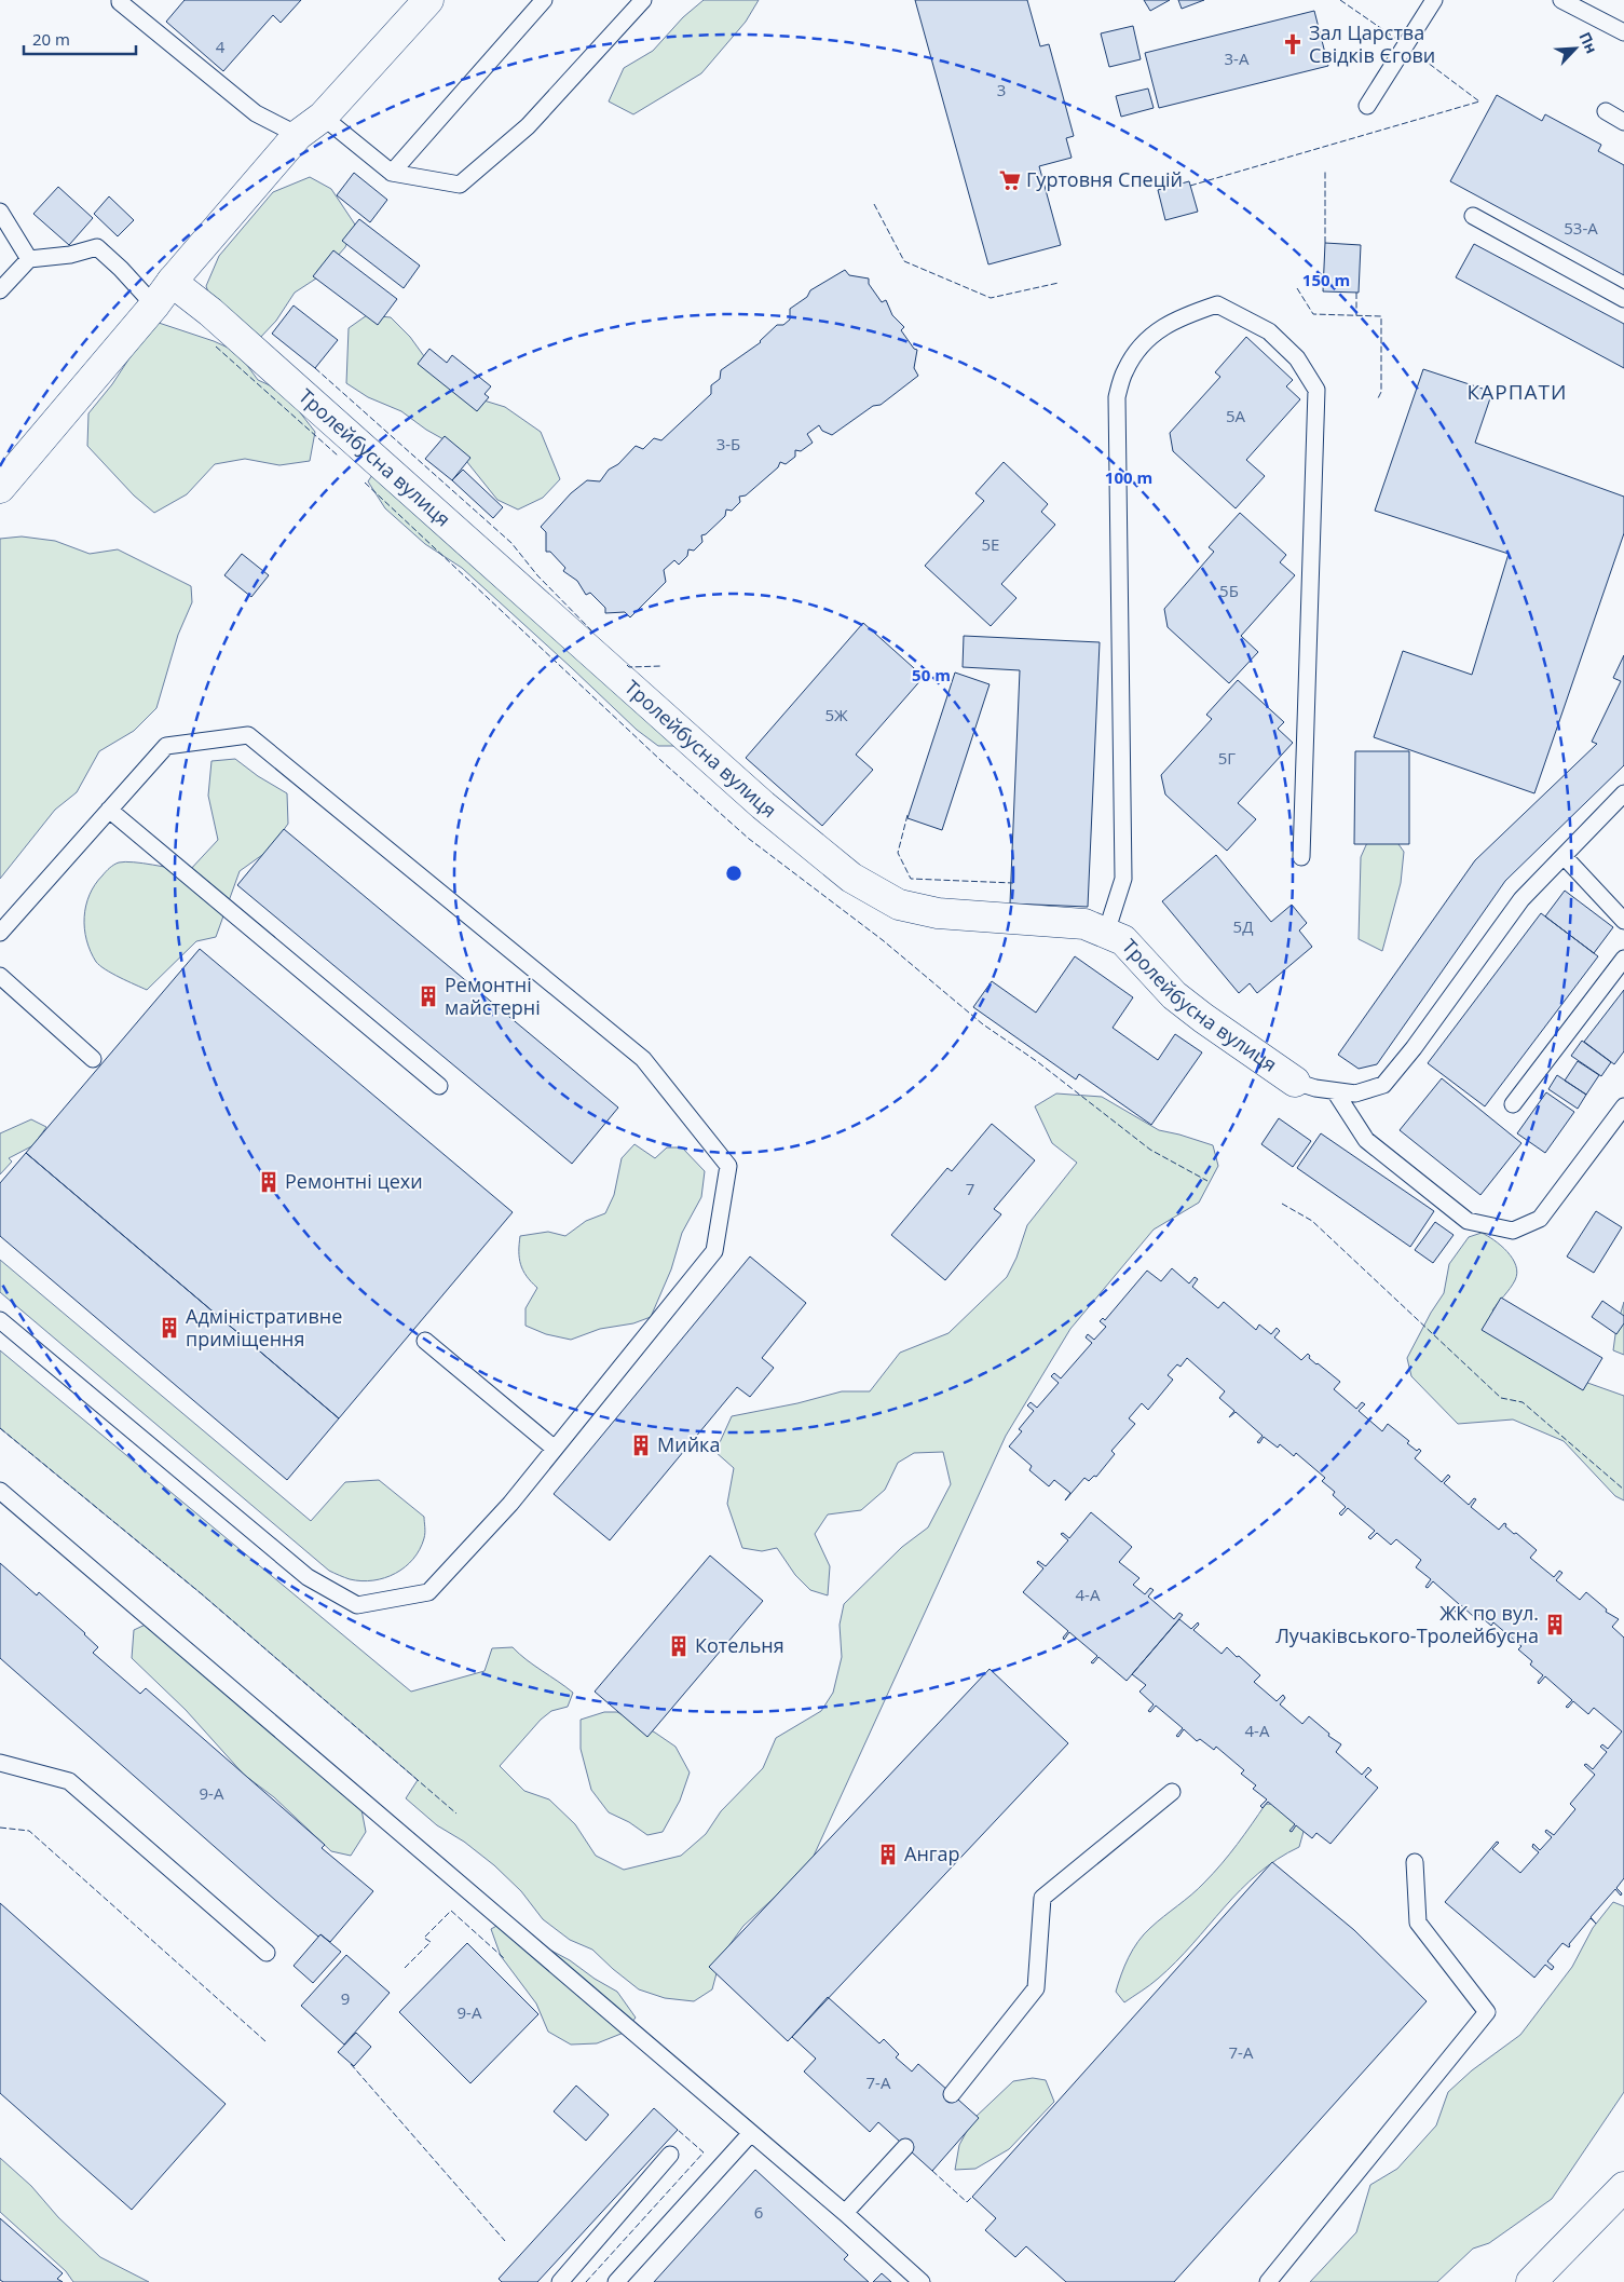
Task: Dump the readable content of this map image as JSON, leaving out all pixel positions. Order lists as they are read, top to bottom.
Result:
{
  "streets": {
    "street": ["Тролейбусна вулиця"]
  },
  "districts": ["КАРПАТИ"],
  "places": {
    "church": ["Зал Царства Свідків Єгови"],
    "supermarket": ["Гуртовня Спецій"],
    "building": [
      "Ремонтні майстерні",
      "Ремонтні цехи",
      "Адміністративне приміщення",
      "Мийка",
      "ЖК по вул. Лучаківського-Тролейбусна",
      "Котельня",
      "Ангар"
    ]
  },
  "house_numbers": [
    "4",
    "3-А",
    "3",
    "53-А",
    "5А",
    "3-Б",
    "5Е",
    "5Б",
    "5Ж",
    "5Г",
    "5Д",
    "7",
    "4-А",
    "4-А",
    "9-А",
    "9",
    "9-А",
    "7-А",
    "7-А",
    "6"
  ],
  "scale_bar": "20 m",
  "north": "top right",
  "rings": ["150 m", "100 m", "50 m"]
}
